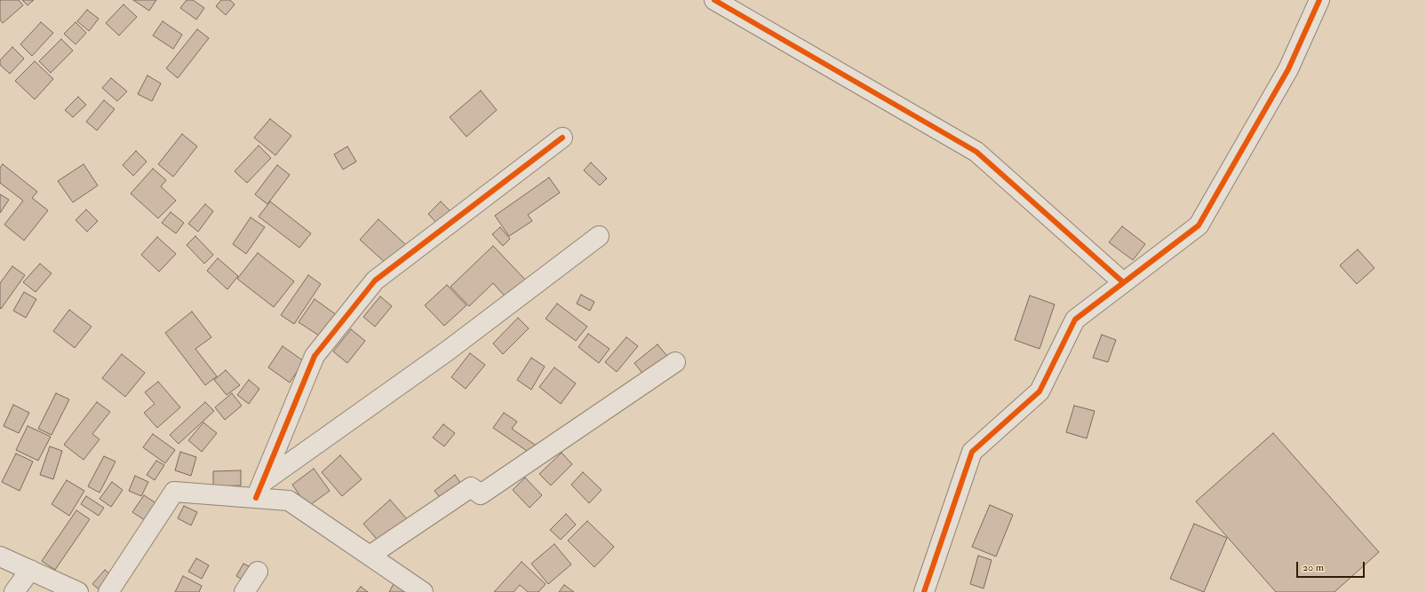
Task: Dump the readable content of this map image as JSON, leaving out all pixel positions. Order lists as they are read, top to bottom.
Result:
{
  "scale_bar": "20 m"
}
